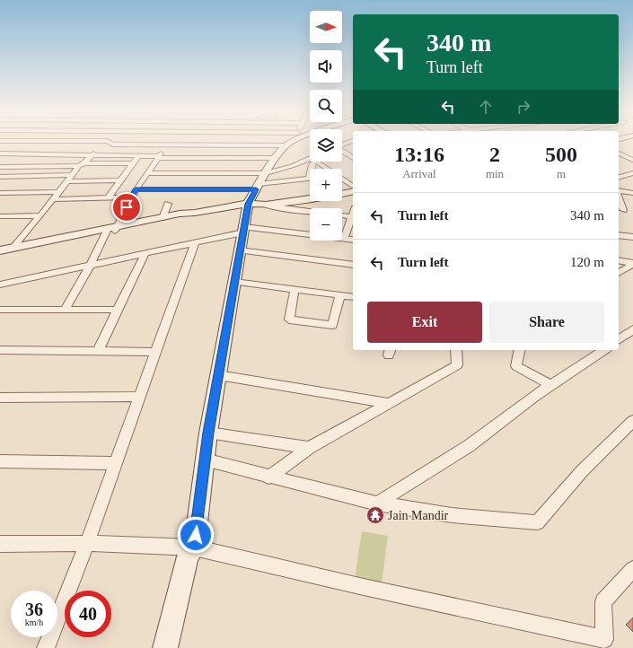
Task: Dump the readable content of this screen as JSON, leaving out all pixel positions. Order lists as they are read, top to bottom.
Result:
{
  "places": {
    "temple": ["Jain Mandir"]
  },
  "north": "right",
  "page": {
    "map_buttons": ["+", "−"],
    "turn": ["340 m", "Turn left"],
    "eta": [
      "13:16",
      "Arrival",
      "2",
      "min",
      "500",
      "m"
    ],
    "list": [
      {
        "name": "Turn left",
        "value": "340 m"
      },
      {
        "name": "Turn left",
        "value": "120 m"
      }
    ],
    "buttons": ["Exit", "Share"],
    "speed": "36 km/h",
    "limit": "40"
  }
}
